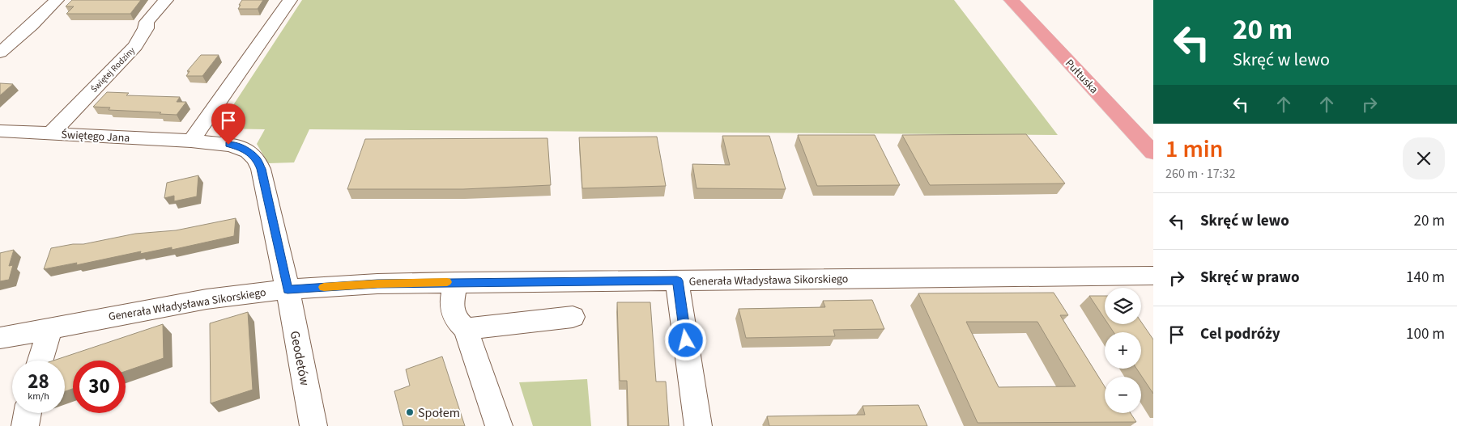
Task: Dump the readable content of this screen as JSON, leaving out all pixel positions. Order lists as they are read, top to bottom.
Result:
{
  "streets": {
    "main road": ["Pułtuska"],
    "street": [
      "Świętej Rodziny",
      "Świętego Jana",
      "Generała Władysława Sikorskiego",
      "Geodetów"
    ]
  },
  "crossings": [
    ["Świętej Rodziny", "Świętego Jana"],
    ["Świętego Jana", "Generała Władysława Sikorskiego"],
    ["Świętego Jana", "Geodetów"],
    ["Generała Władysława Sikorskiego", "Geodetów"]
  ],
  "places": ["Społem"],
  "page": {
    "turn": ["20 m", "Skręć w lewo"],
    "heading": ["1 min", "260 m · 17:32"],
    "list": [
      {
        "name": "Skręć w lewo",
        "value": "20 m"
      },
      {
        "name": "Skręć w prawo",
        "value": "140 m"
      },
      {
        "name": "Cel podróży",
        "value": "100 m"
      }
    ],
    "map_buttons": ["+", "−"],
    "speed": "28 km/h",
    "limit": "30"
  }
}
